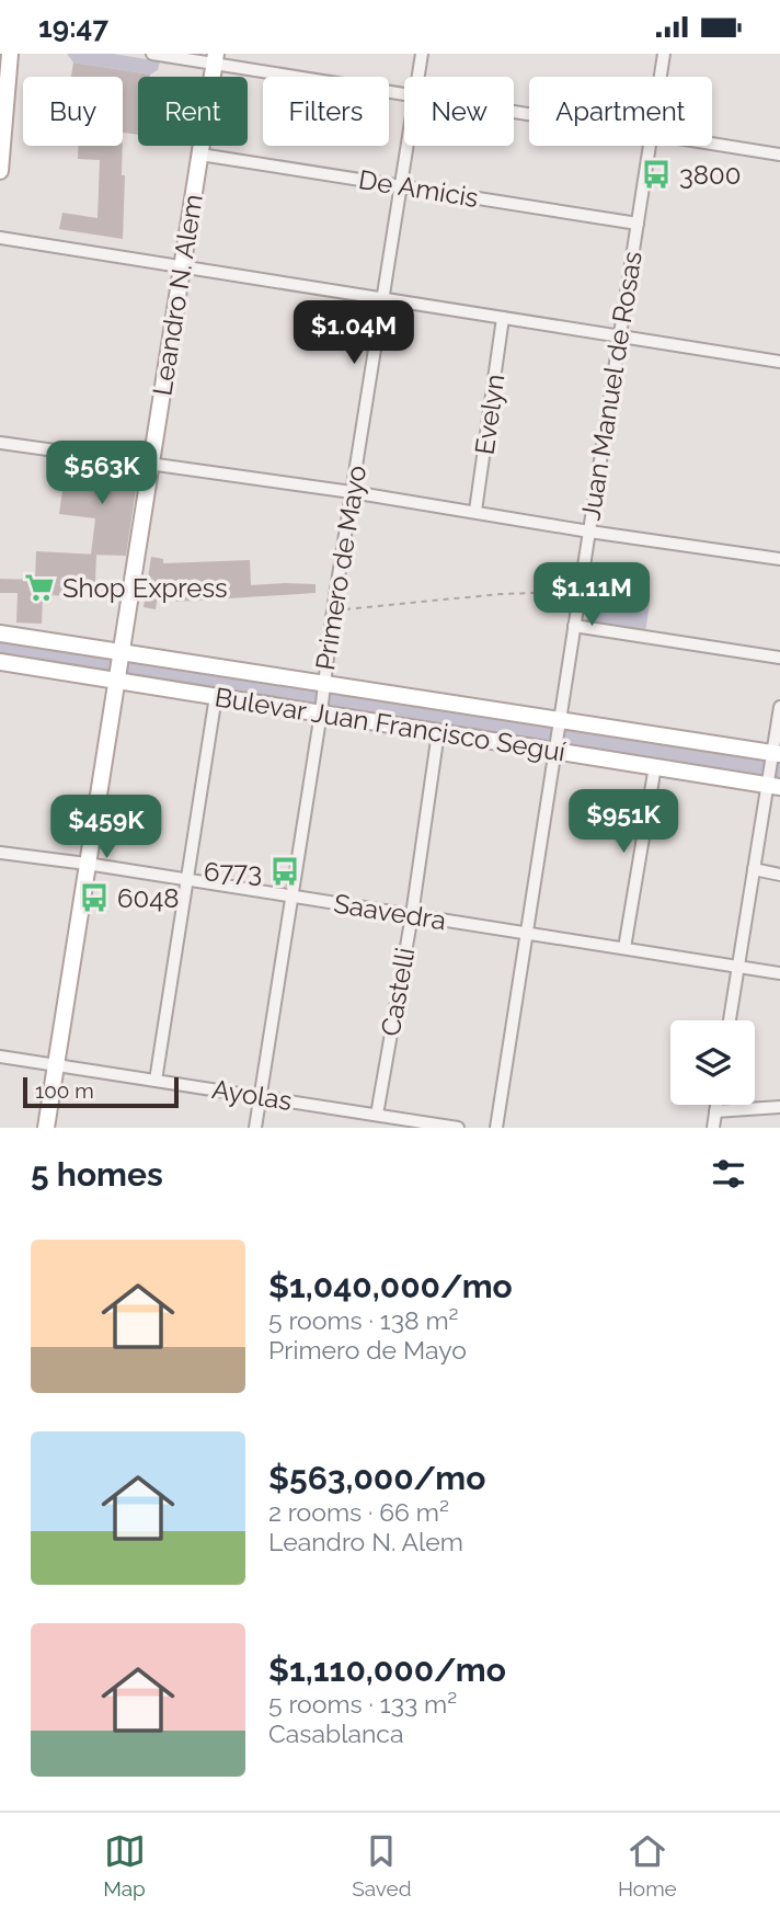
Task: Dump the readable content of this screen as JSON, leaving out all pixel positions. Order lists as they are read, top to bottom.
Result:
{
  "streets": {
    "main road": ["Leandro N. Alem", "Bulevar Juan Francisco Seguí"],
    "street": [
      "De Amicis",
      "Juan Manuel de Rosas",
      "Evelyn",
      "Primero de Mayo",
      "Saavedra",
      "Castelli",
      "Ayolas"
    ]
  },
  "crossings": [
    ["De Amicis", "Leandro N. Alem"],
    ["De Amicis", "Juan Manuel de Rosas"],
    ["De Amicis", "Primero de Mayo"],
    ["Leandro N. Alem", "Bulevar Juan Francisco Seguí"],
    ["Leandro N. Alem", "Saavedra"],
    ["Leandro N. Alem", "Ayolas"],
    ["Juan Manuel de Rosas", "Bulevar Juan Francisco Seguí"],
    ["Juan Manuel de Rosas", "Saavedra"],
    ["Primero de Mayo", "Bulevar Juan Francisco Seguí"],
    ["Primero de Mayo", "Saavedra"],
    ["Primero de Mayo", "Ayolas"],
    ["Bulevar Juan Francisco Seguí", "Castelli"],
    ["Saavedra", "Castelli"],
    ["Castelli", "Ayolas"]
  ],
  "places": {
    "bus stop": ["3800", "6773", "6048"],
    "supermarket": ["Shop Express"]
  },
  "scale_bar": "100 m",
  "page": {
    "status": "19:47",
    "chip": [
      "Buy",
      "Rent",
      "Filters",
      "New",
      "Apartment"
    ],
    "price": [
      "$1.04M",
      "$563K",
      "$1.11M",
      "$951K",
      "$459K"
    ],
    "scale": "100 m",
    "heading": "5 homes",
    "list": [
      {
        "name": "$1,040,000/mo",
        "note": "5 rooms · 138 m² · Primero de Mayo"
      },
      {
        "name": "$563,000/mo",
        "note": "2 rooms · 66 m² · Leandro N. Alem"
      },
      {
        "name": "$1,110,000/mo",
        "note": "5 rooms · 133 m² · Casablanca"
      }
    ],
    "tabs": ["Map", "Saved", "Home"]
  }
}
